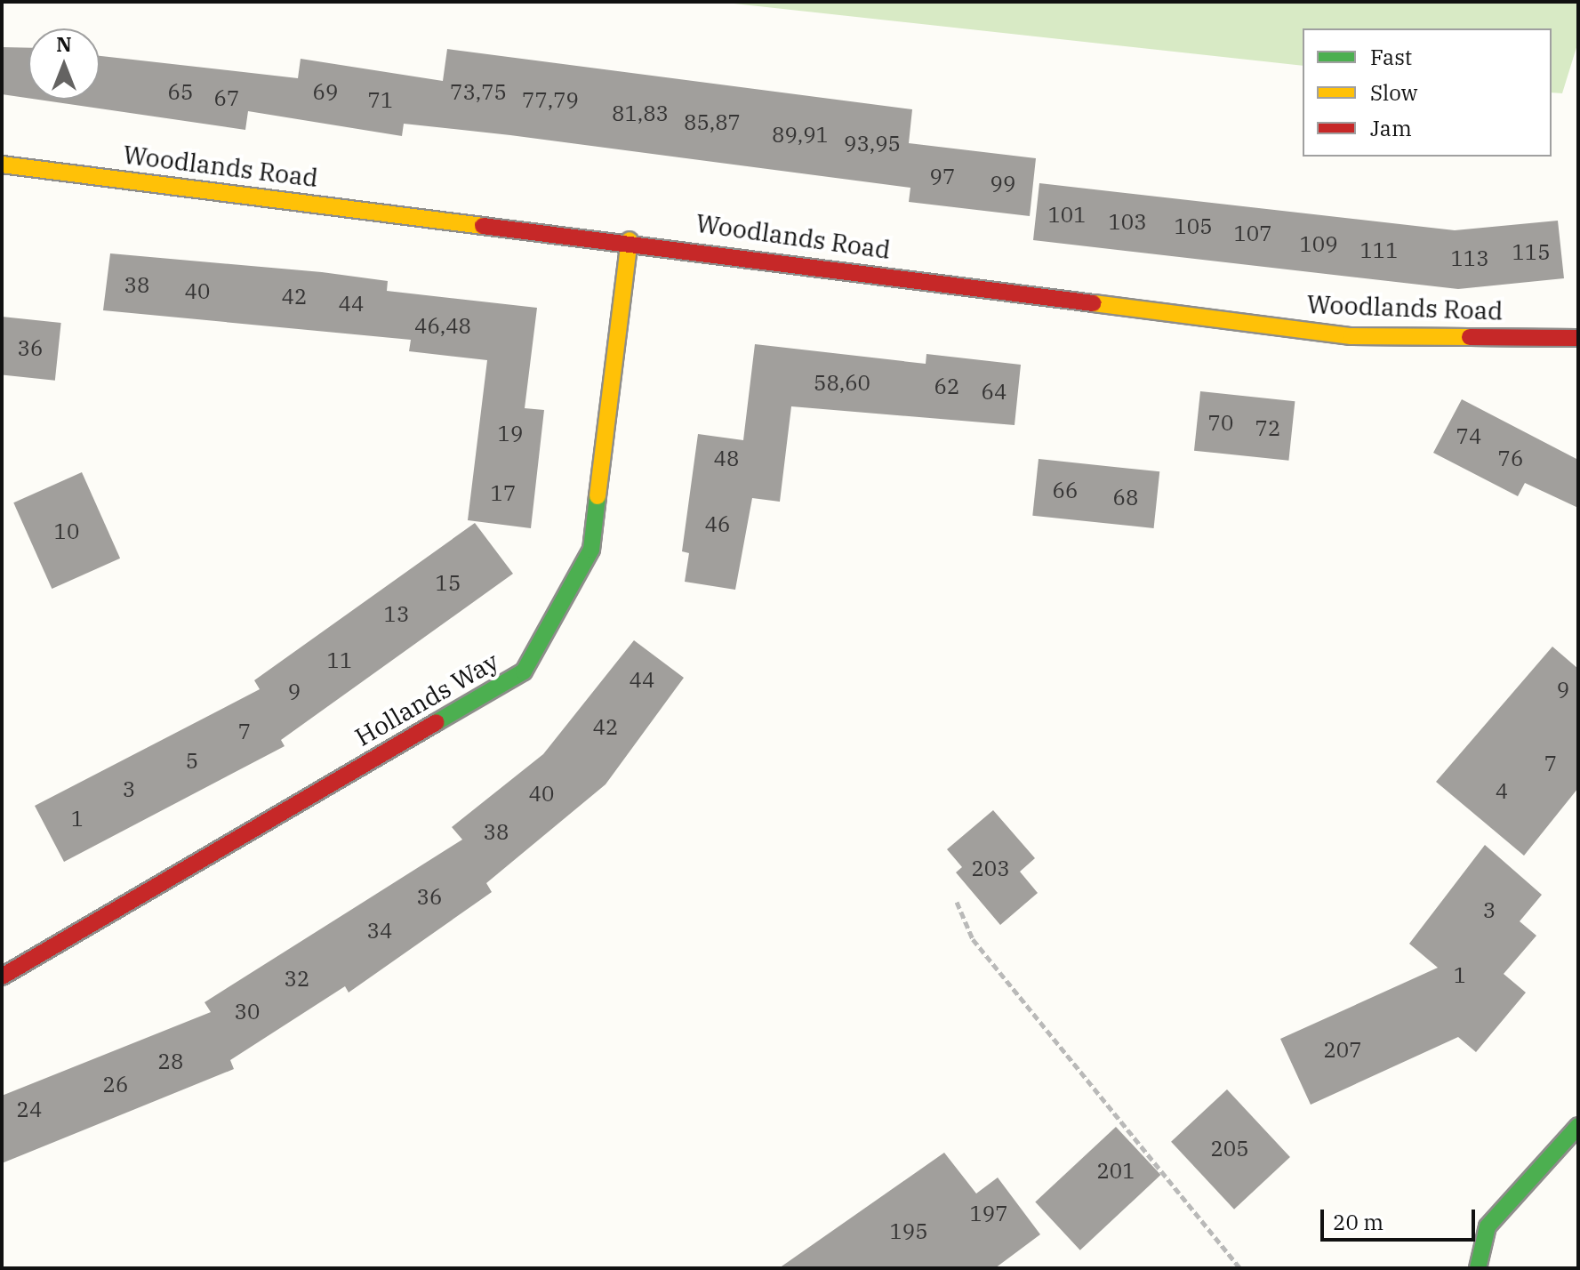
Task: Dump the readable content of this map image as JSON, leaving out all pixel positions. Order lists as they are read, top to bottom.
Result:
{
  "streets": {
    "street": ["Woodlands Road", "Hollands Way"]
  },
  "crossings": [
    ["Woodlands Road", "Hollands Way"]
  ],
  "house_numbers": [
    "65",
    "69",
    "73,75",
    "67",
    "71",
    "77,79",
    "81,83",
    "85,87",
    "89,91",
    "93,95",
    "97",
    "99",
    "101",
    "103",
    "105",
    "107",
    "109",
    "111",
    "115",
    "113",
    "38",
    "40",
    "42",
    "44",
    "46,48",
    "36",
    "58,60",
    "62",
    "64",
    "70",
    "72",
    "19",
    "74",
    "48",
    "76",
    "66",
    "17",
    "68",
    "46",
    "10",
    "15",
    "13",
    "11",
    "44",
    "9",
    "9",
    "42",
    "7",
    "5",
    "7",
    "3",
    "4",
    "40",
    "1",
    "38",
    "203",
    "36",
    "3",
    "34",
    "1",
    "32",
    "30",
    "207",
    "28",
    "26",
    "24",
    "205",
    "201",
    "197",
    "195"
  ],
  "legend": ["Fast", "Slow", "Jam"],
  "scale_bar": "20 m",
  "north": "top"
}
